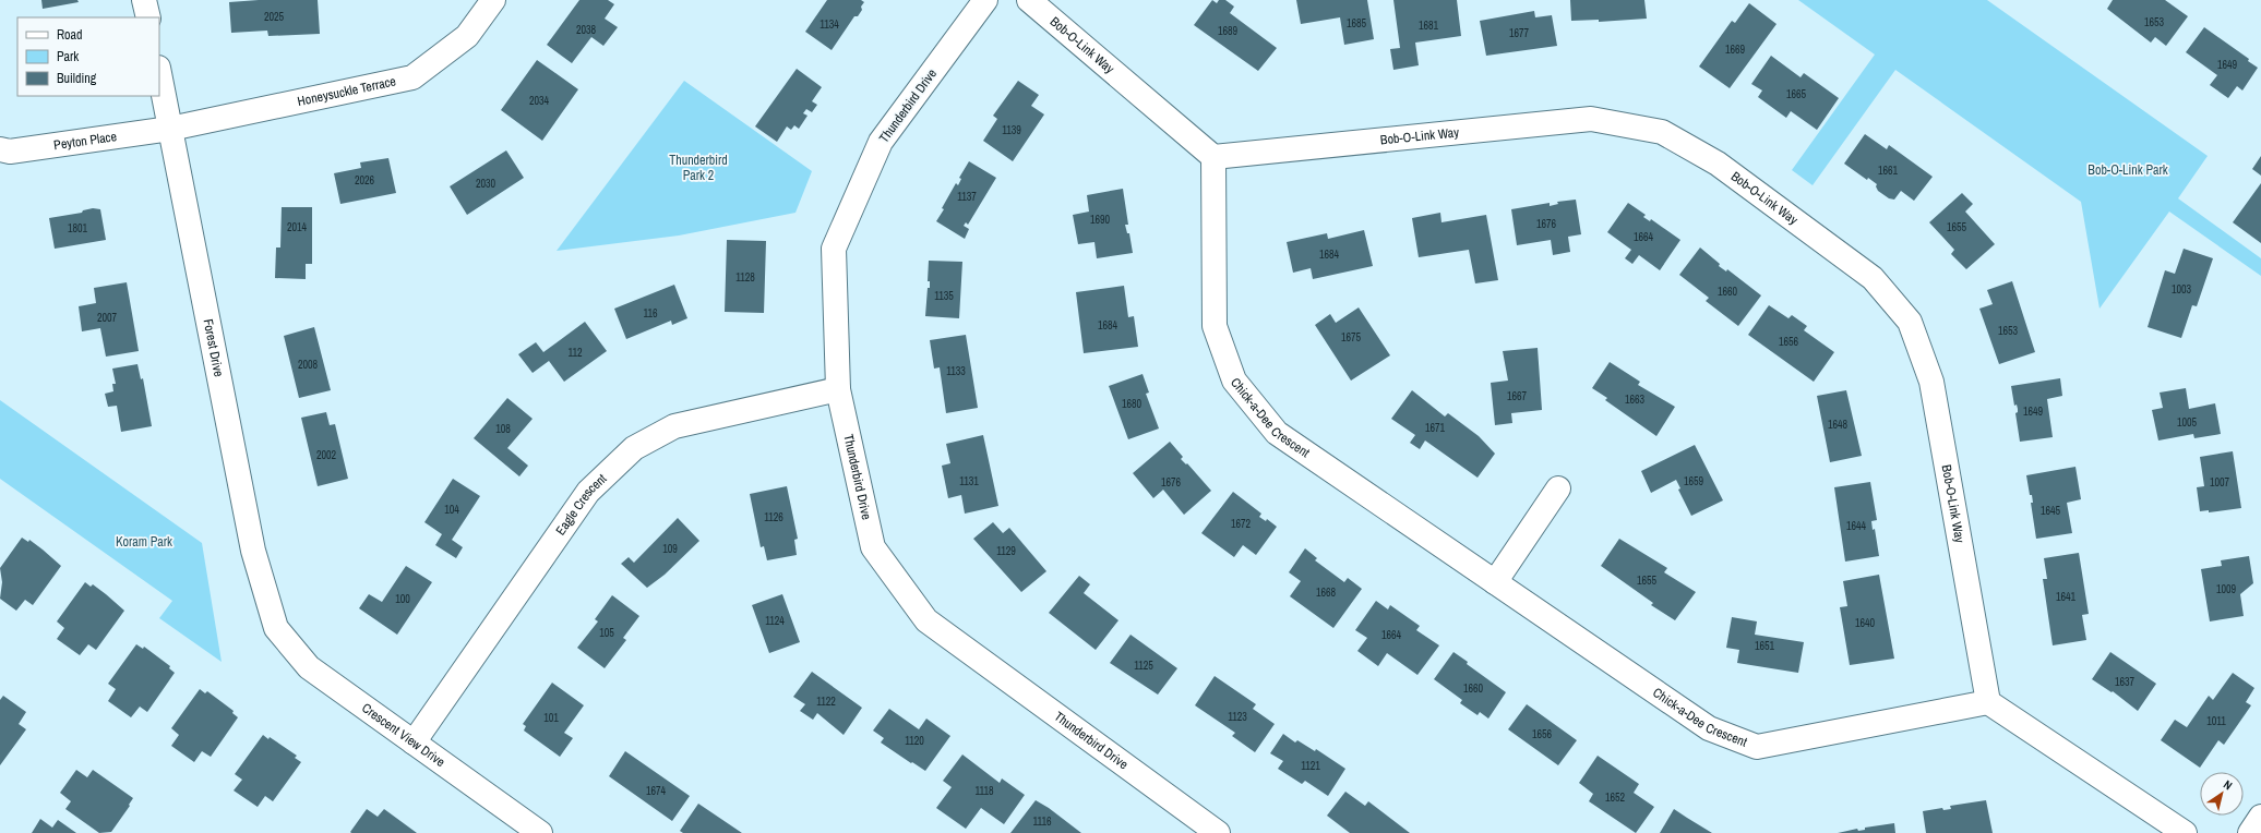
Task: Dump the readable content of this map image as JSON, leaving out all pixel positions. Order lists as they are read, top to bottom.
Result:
{
  "streets": {
    "street": [
      "Bob-O-Link Way",
      "Honeysuckle Terrace",
      "Thunderbird Drive",
      "Peyton Place",
      "Forest Drive",
      "Chick-a-Dee Crescent",
      "Eagle Crescent",
      "Crescent View Drive"
    ]
  },
  "crossings": [
    ["Bob-O-Link Way", "Chick-a-Dee Crescent"],
    ["Honeysuckle Terrace", "Peyton Place"],
    ["Honeysuckle Terrace", "Forest Drive"],
    ["Thunderbird Drive", "Eagle Crescent"],
    ["Peyton Place", "Forest Drive"],
    ["Forest Drive", "Crescent View Drive"],
    ["Eagle Crescent", "Crescent View Drive"]
  ],
  "parks": ["Thunderbird Park 2", "Bob-O-Link Park", "Koram Park"],
  "house_numbers": [
    "2025",
    "1653",
    "1685",
    "1134",
    "1681",
    "2038",
    "1689",
    "1677",
    "1669",
    "1649",
    "1665",
    "2034",
    "1139",
    "1661",
    "2026",
    "2030",
    "1137",
    "1690",
    "1676",
    "2014",
    "1655",
    "1801",
    "1664",
    "1684",
    "1128",
    "1003",
    "1660",
    "1135",
    "116",
    "2007",
    "1684",
    "1653",
    "1675",
    "1656",
    "112",
    "2008",
    "1133",
    "1667",
    "1663",
    "1680",
    "1649",
    "1005",
    "1648",
    "1671",
    "108",
    "2002",
    "1131",
    "1659",
    "1676",
    "1007",
    "104",
    "1645",
    "1126",
    "1672",
    "1644",
    "109",
    "1129",
    "1655",
    "1009",
    "1668",
    "1641",
    "100",
    "1124",
    "1640",
    "105",
    "1664",
    "1651",
    "1125",
    "1637",
    "1660",
    "1122",
    "1123",
    "101",
    "1011",
    "1656",
    "1120",
    "1121",
    "1674",
    "1118",
    "1652",
    "1116"
  ],
  "legend": ["Road", "Park", "Building"],
  "north": "top right"
}
